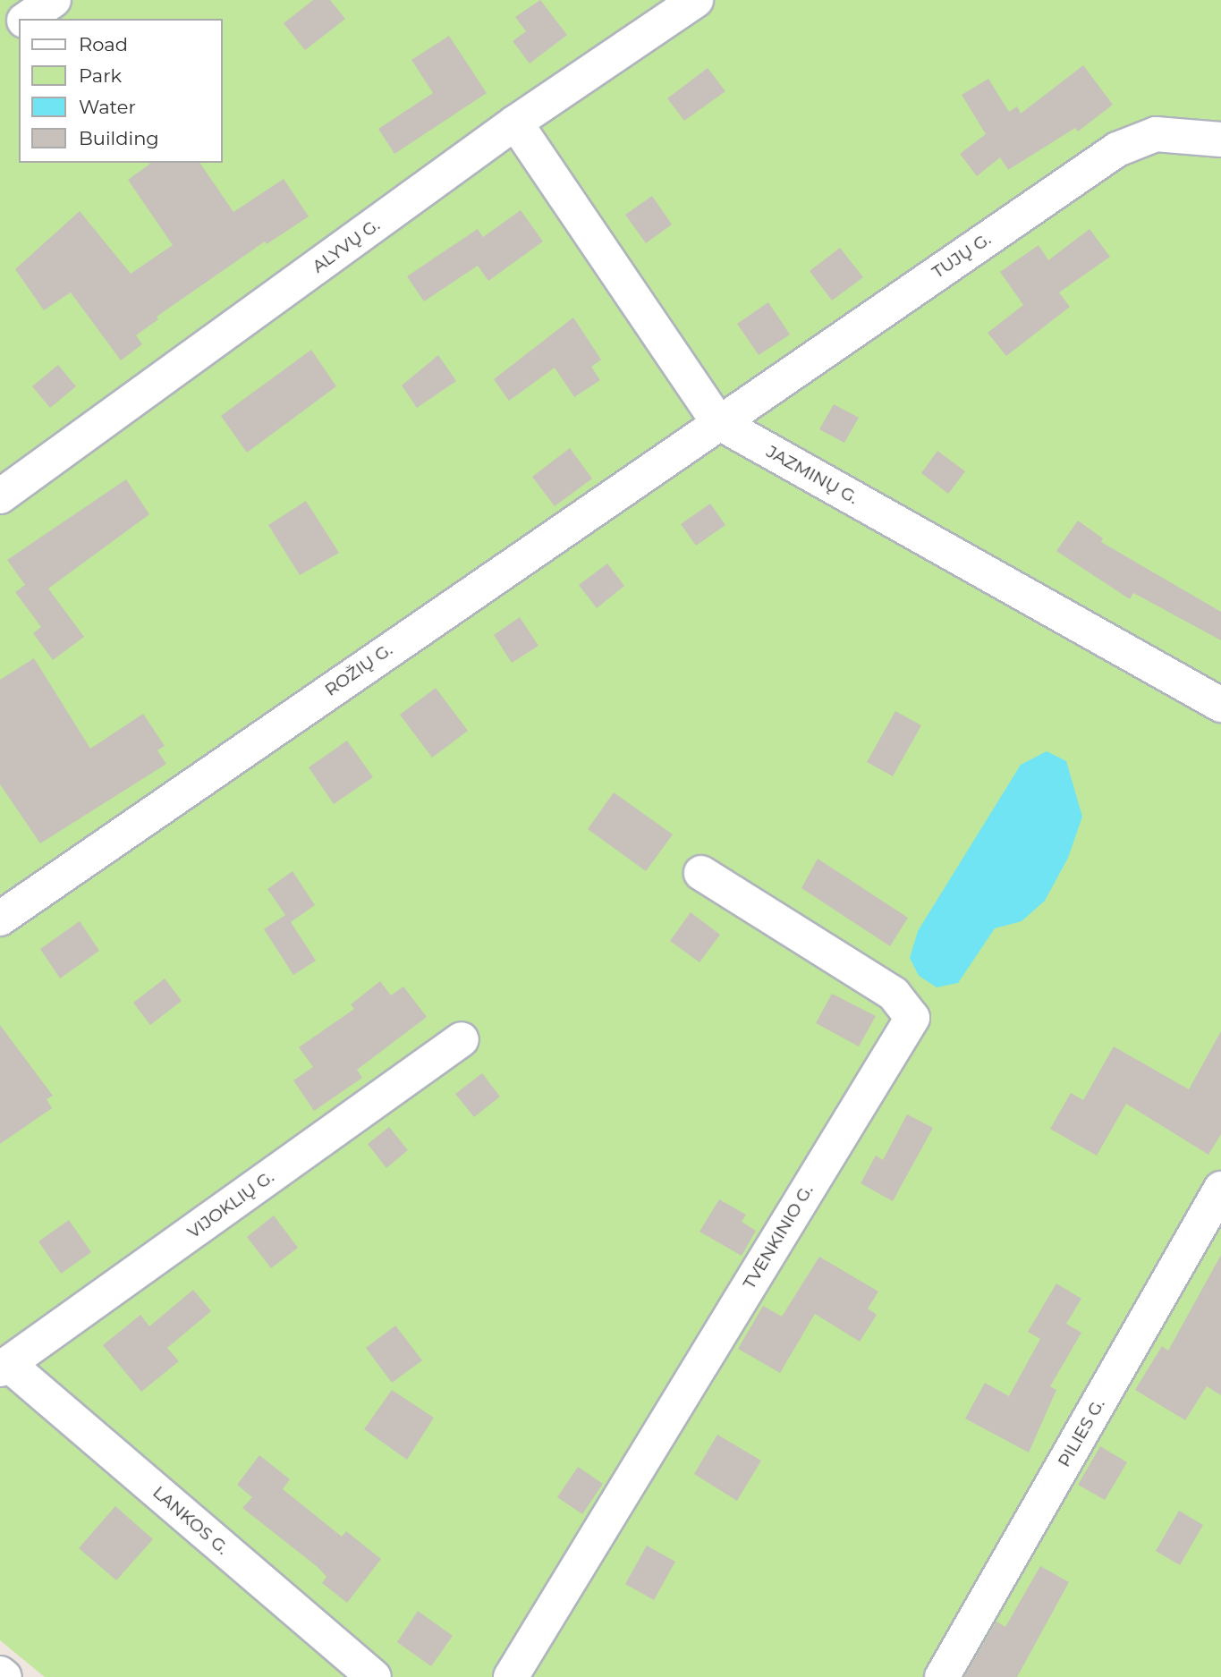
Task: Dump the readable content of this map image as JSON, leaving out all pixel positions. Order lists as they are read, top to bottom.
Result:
{
  "streets": {
    "street": [
      "ALYVŲ G.",
      "TUJŲ G.",
      "JAZMINŲ G.",
      "ROŽIŲ G.",
      "VIJOKLIŲ G.",
      "TVENKINIO G.",
      "PILIES G.",
      "LANKOS G."
    ]
  },
  "crossings": [
    ["ALYVŲ G.", "JAZMINŲ G."],
    ["TUJŲ G.", "JAZMINŲ G."],
    ["TUJŲ G.", "ROŽIŲ G."],
    ["JAZMINŲ G.", "ROŽIŲ G."],
    ["VIJOKLIŲ G.", "LANKOS G."]
  ],
  "legend": [
    "Road",
    "Park",
    "Water",
    "Building"
  ]
}
